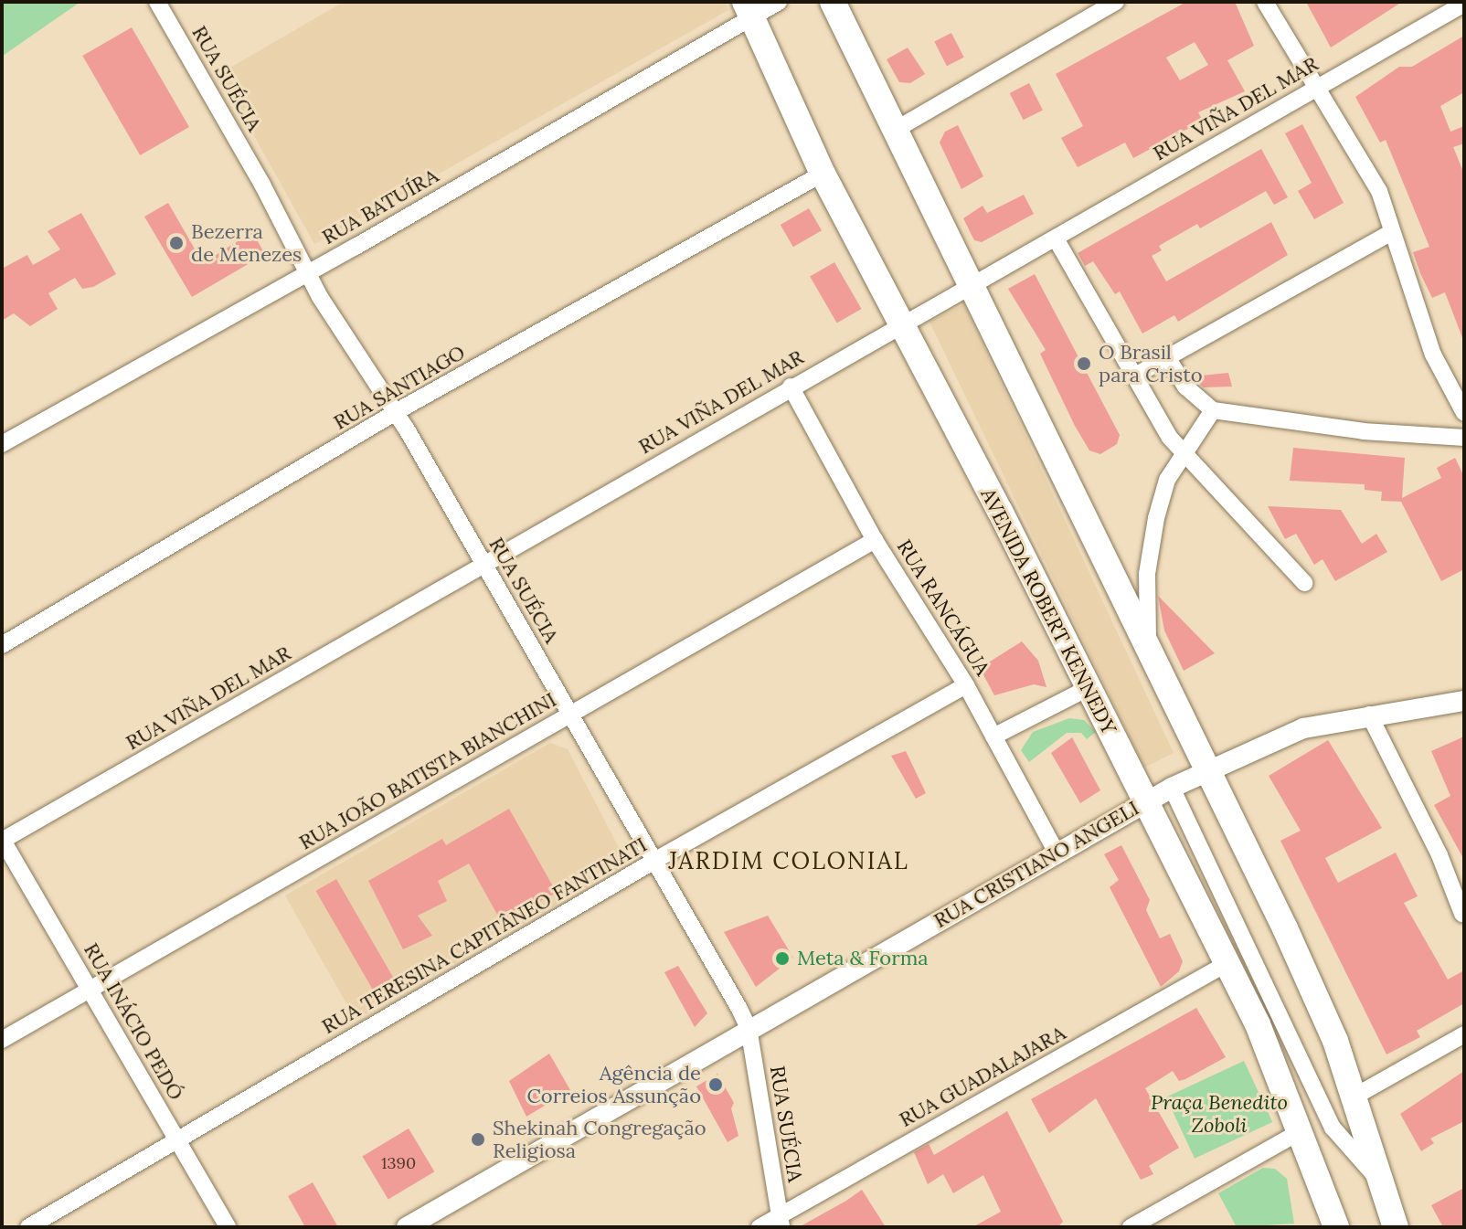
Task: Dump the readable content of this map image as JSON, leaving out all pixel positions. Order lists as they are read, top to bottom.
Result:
{
  "streets": {
    "main road": ["AVENIDA ROBERT KENNEDY"],
    "street": [
      "RUA SUÉCIA",
      "RUA VIÑA DEL MAR",
      "RUA BATUÍRA",
      "RUA SANTIAGO",
      "RUA RANCÁGUA",
      "RUA JOÃO BATISTA BIANCHINI",
      "RUA CRISTIANO ANGELI",
      "RUA TERESINA CAPITÂNEO FANTINATI",
      "RUA INÁCIO PEDÓ",
      "RUA GUADALAJARA"
    ]
  },
  "crossings": [
    ["RUA SUÉCIA", "RUA VIÑA DEL MAR"],
    ["RUA SUÉCIA", "RUA BATUÍRA"],
    ["RUA SUÉCIA", "RUA SANTIAGO"],
    ["RUA SUÉCIA", "RUA JOÃO BATISTA BIANCHINI"],
    ["RUA SUÉCIA", "RUA CRISTIANO ANGELI"],
    ["RUA SUÉCIA", "RUA TERESINA CAPITÂNEO FANTINATI"],
    ["RUA SUÉCIA", "RUA GUADALAJARA"],
    ["RUA VIÑA DEL MAR", "RUA RANCÁGUA"],
    ["RUA VIÑA DEL MAR", "AVENIDA ROBERT KENNEDY"],
    ["RUA VIÑA DEL MAR", "RUA INÁCIO PEDÓ"],
    ["RUA BATUÍRA", "AVENIDA ROBERT KENNEDY"],
    ["RUA SANTIAGO", "AVENIDA ROBERT KENNEDY"],
    ["RUA RANCÁGUA", "RUA JOÃO BATISTA BIANCHINI"],
    ["RUA RANCÁGUA", "RUA CRISTIANO ANGELI"],
    ["RUA RANCÁGUA", "RUA TERESINA CAPITÂNEO FANTINATI"],
    ["AVENIDA ROBERT KENNEDY", "RUA CRISTIANO ANGELI"],
    ["AVENIDA ROBERT KENNEDY", "RUA GUADALAJARA"],
    ["RUA JOÃO BATISTA BIANCHINI", "RUA INÁCIO PEDÓ"],
    ["RUA TERESINA CAPITÂNEO FANTINATI", "RUA INÁCIO PEDÓ"]
  ],
  "districts": ["JARDIM COLONIAL"],
  "parks": ["Praça Benedito Zoboli"],
  "places": [
    "Bezerra de Menezes",
    "O Brasil para Cristo",
    "Meta & Forma",
    "Agência de Correios Assunção",
    "Shekinah Congregação Religiosa"
  ],
  "house_numbers": ["1390"]
}
